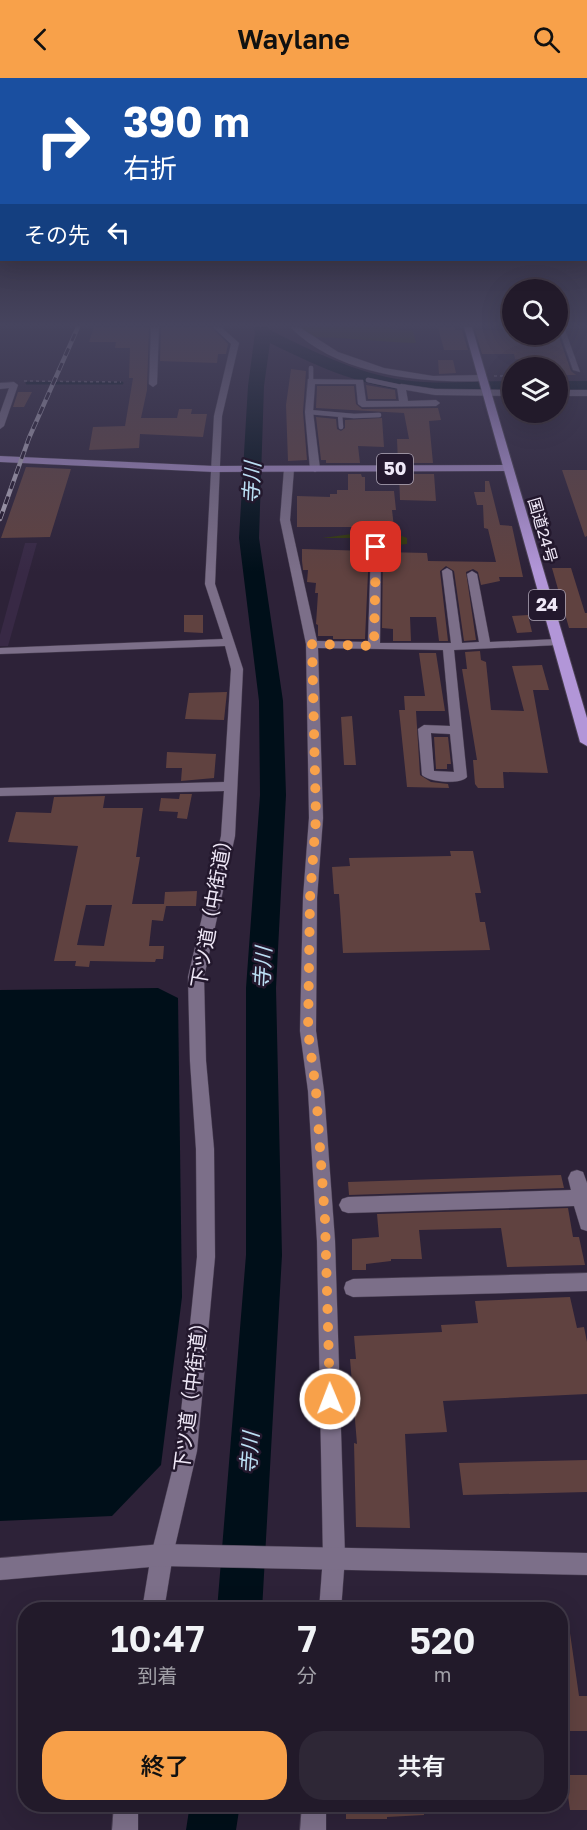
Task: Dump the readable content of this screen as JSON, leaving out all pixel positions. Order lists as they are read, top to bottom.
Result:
{
  "streets": {
    "highway": ["国道24号", "24"],
    "main road": ["50"],
    "street": ["下ツ道（中街道）"]
  },
  "crossings": [
    ["50", "国道24号"],
    ["50", "下ツ道（中街道）"]
  ],
  "water": ["寺川"],
  "page": {
    "header": "Waylane",
    "turn": ["390 m", "右折"],
    "then": "その先",
    "eta": [
      "10:47",
      "到着",
      "7",
      "分",
      "520",
      "m"
    ],
    "buttons": ["終了", "共有"]
  }
}
